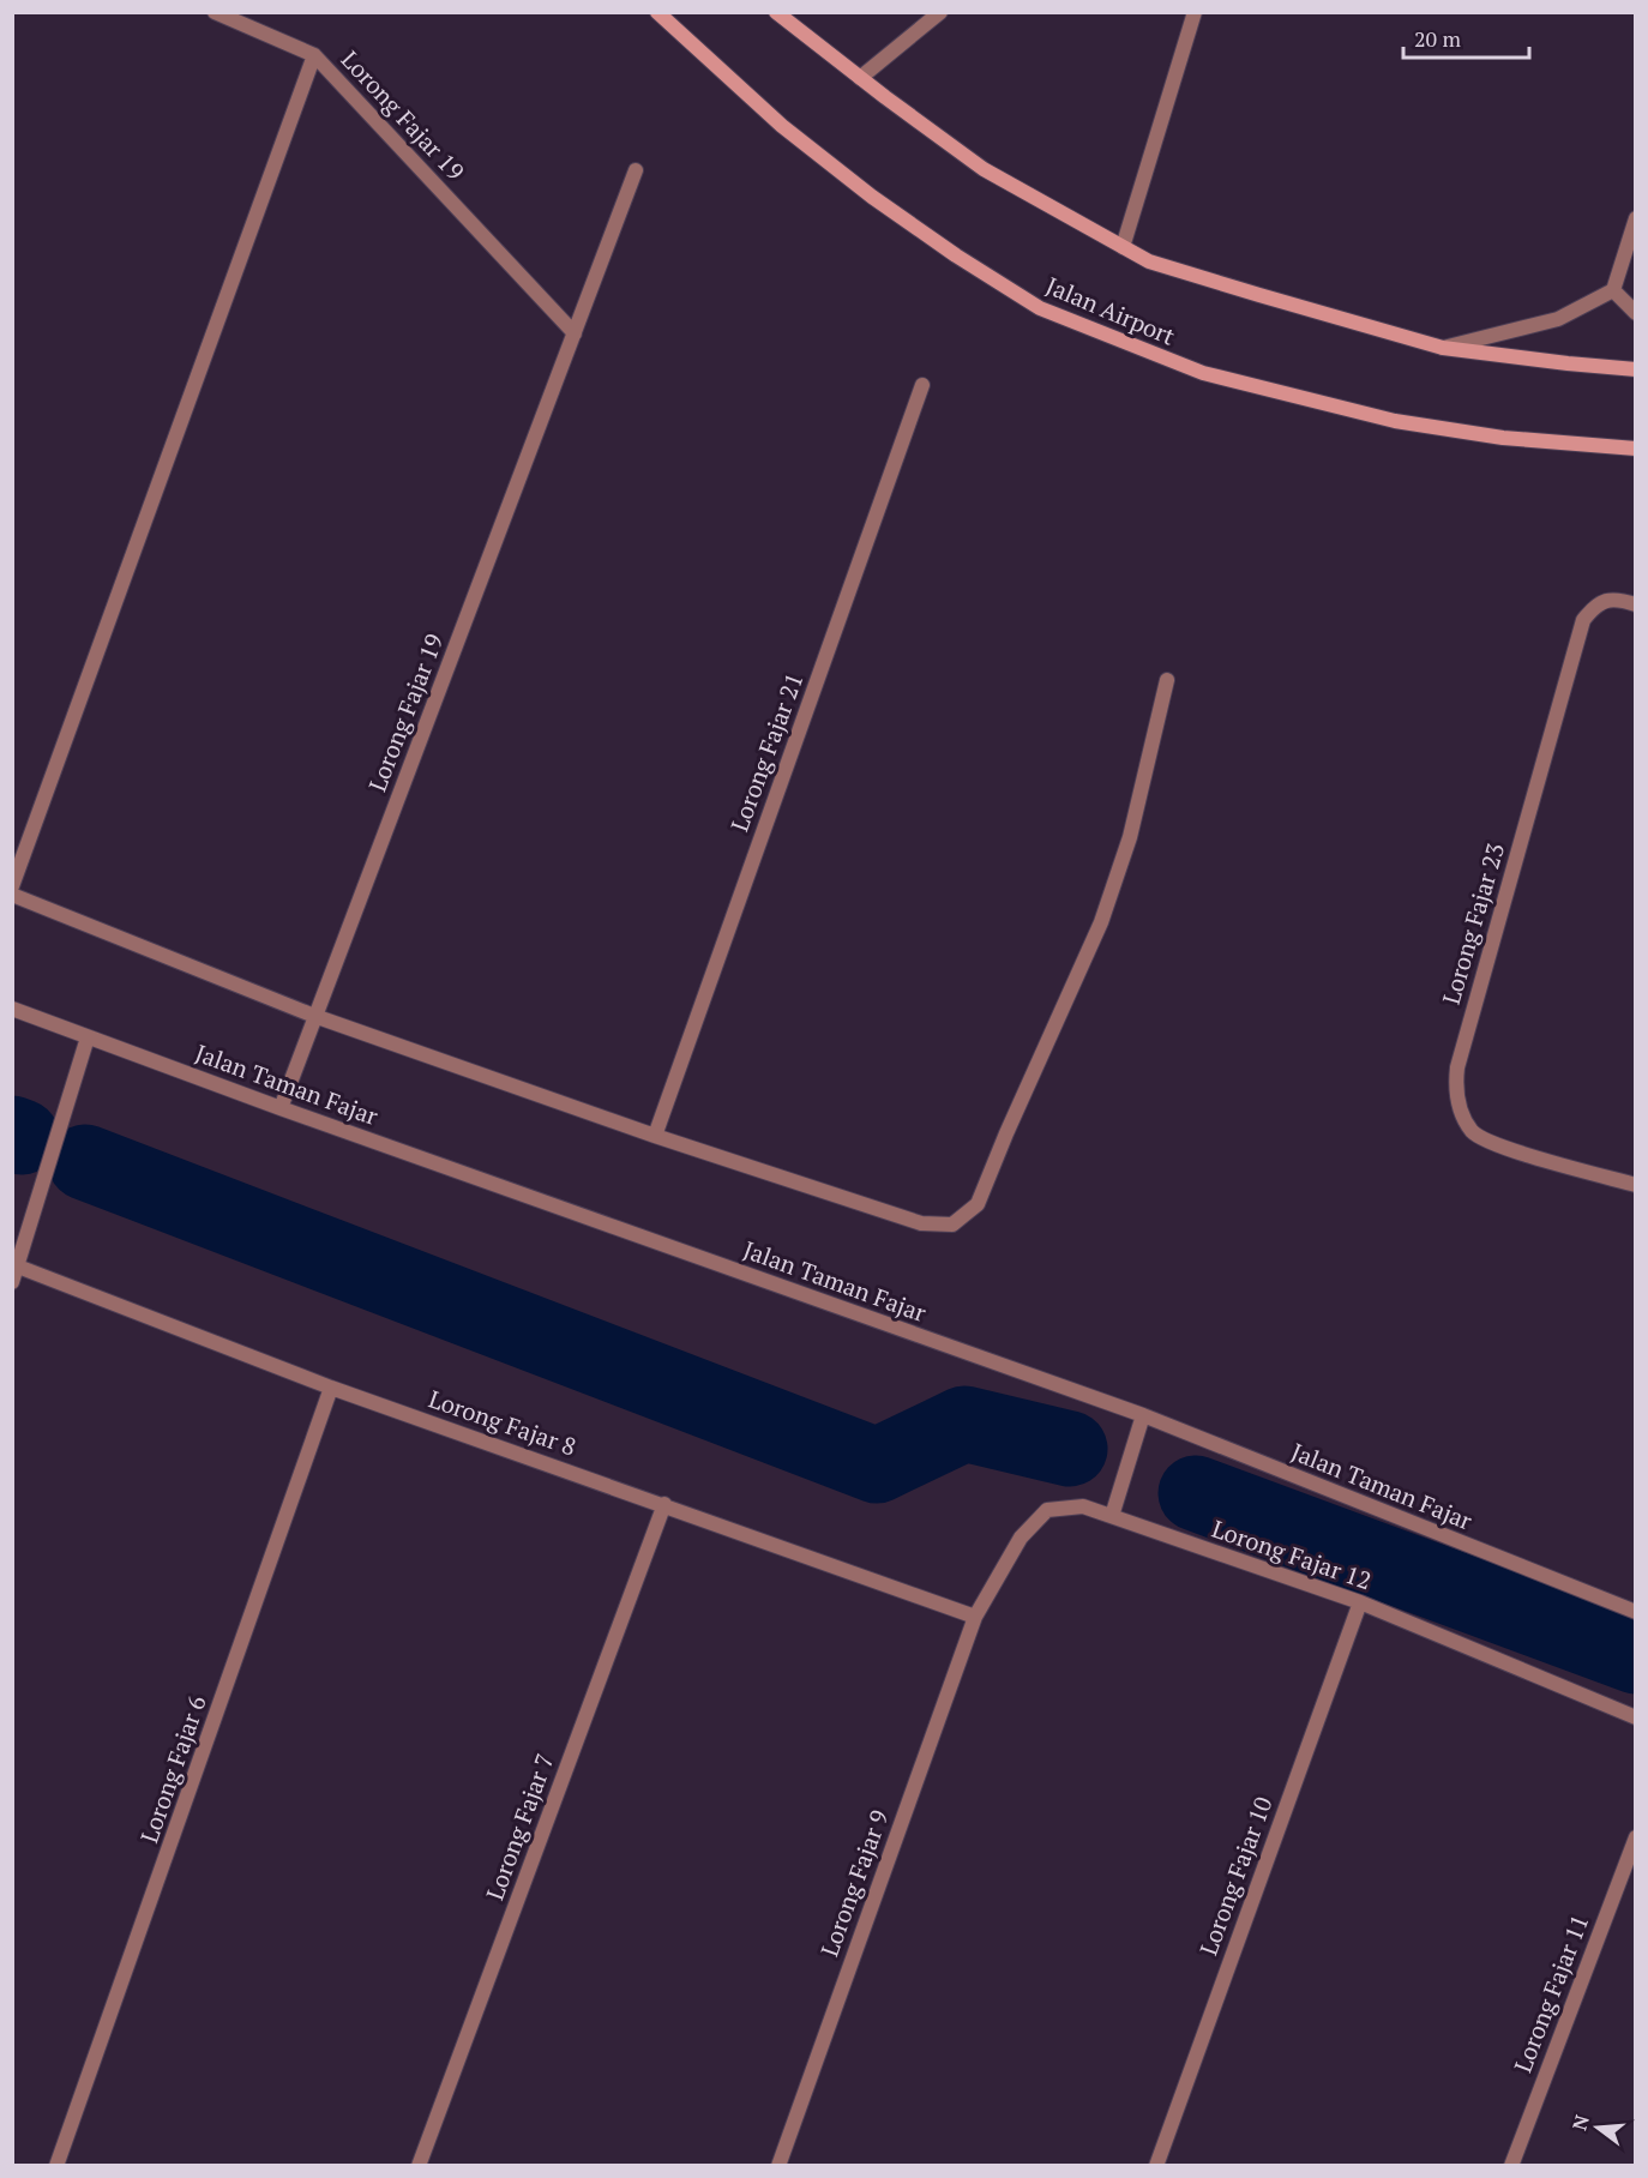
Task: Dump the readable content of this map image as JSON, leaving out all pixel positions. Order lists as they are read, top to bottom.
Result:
{
  "streets": {
    "main road": ["Jalan Airport"],
    "street": [
      "Lorong Fajar 19",
      "Lorong Fajar 21",
      "Lorong Fajar 23",
      "Jalan Taman Fajar",
      "Lorong Fajar 8",
      "Lorong Fajar 12",
      "Lorong Fajar 6",
      "Lorong Fajar 7",
      "Lorong Fajar 10",
      "Lorong Fajar 9",
      "Lorong Fajar 11"
    ]
  },
  "crossings": [
    ["Lorong Fajar 19", "Jalan Taman Fajar"],
    ["Lorong Fajar 8", "Lorong Fajar 12"],
    ["Lorong Fajar 8", "Lorong Fajar 6"],
    ["Lorong Fajar 8", "Lorong Fajar 7"],
    ["Lorong Fajar 8", "Lorong Fajar 9"],
    ["Lorong Fajar 12", "Lorong Fajar 10"],
    ["Lorong Fajar 12", "Lorong Fajar 9"]
  ],
  "scale_bar": "20 m",
  "north": "left"
}
